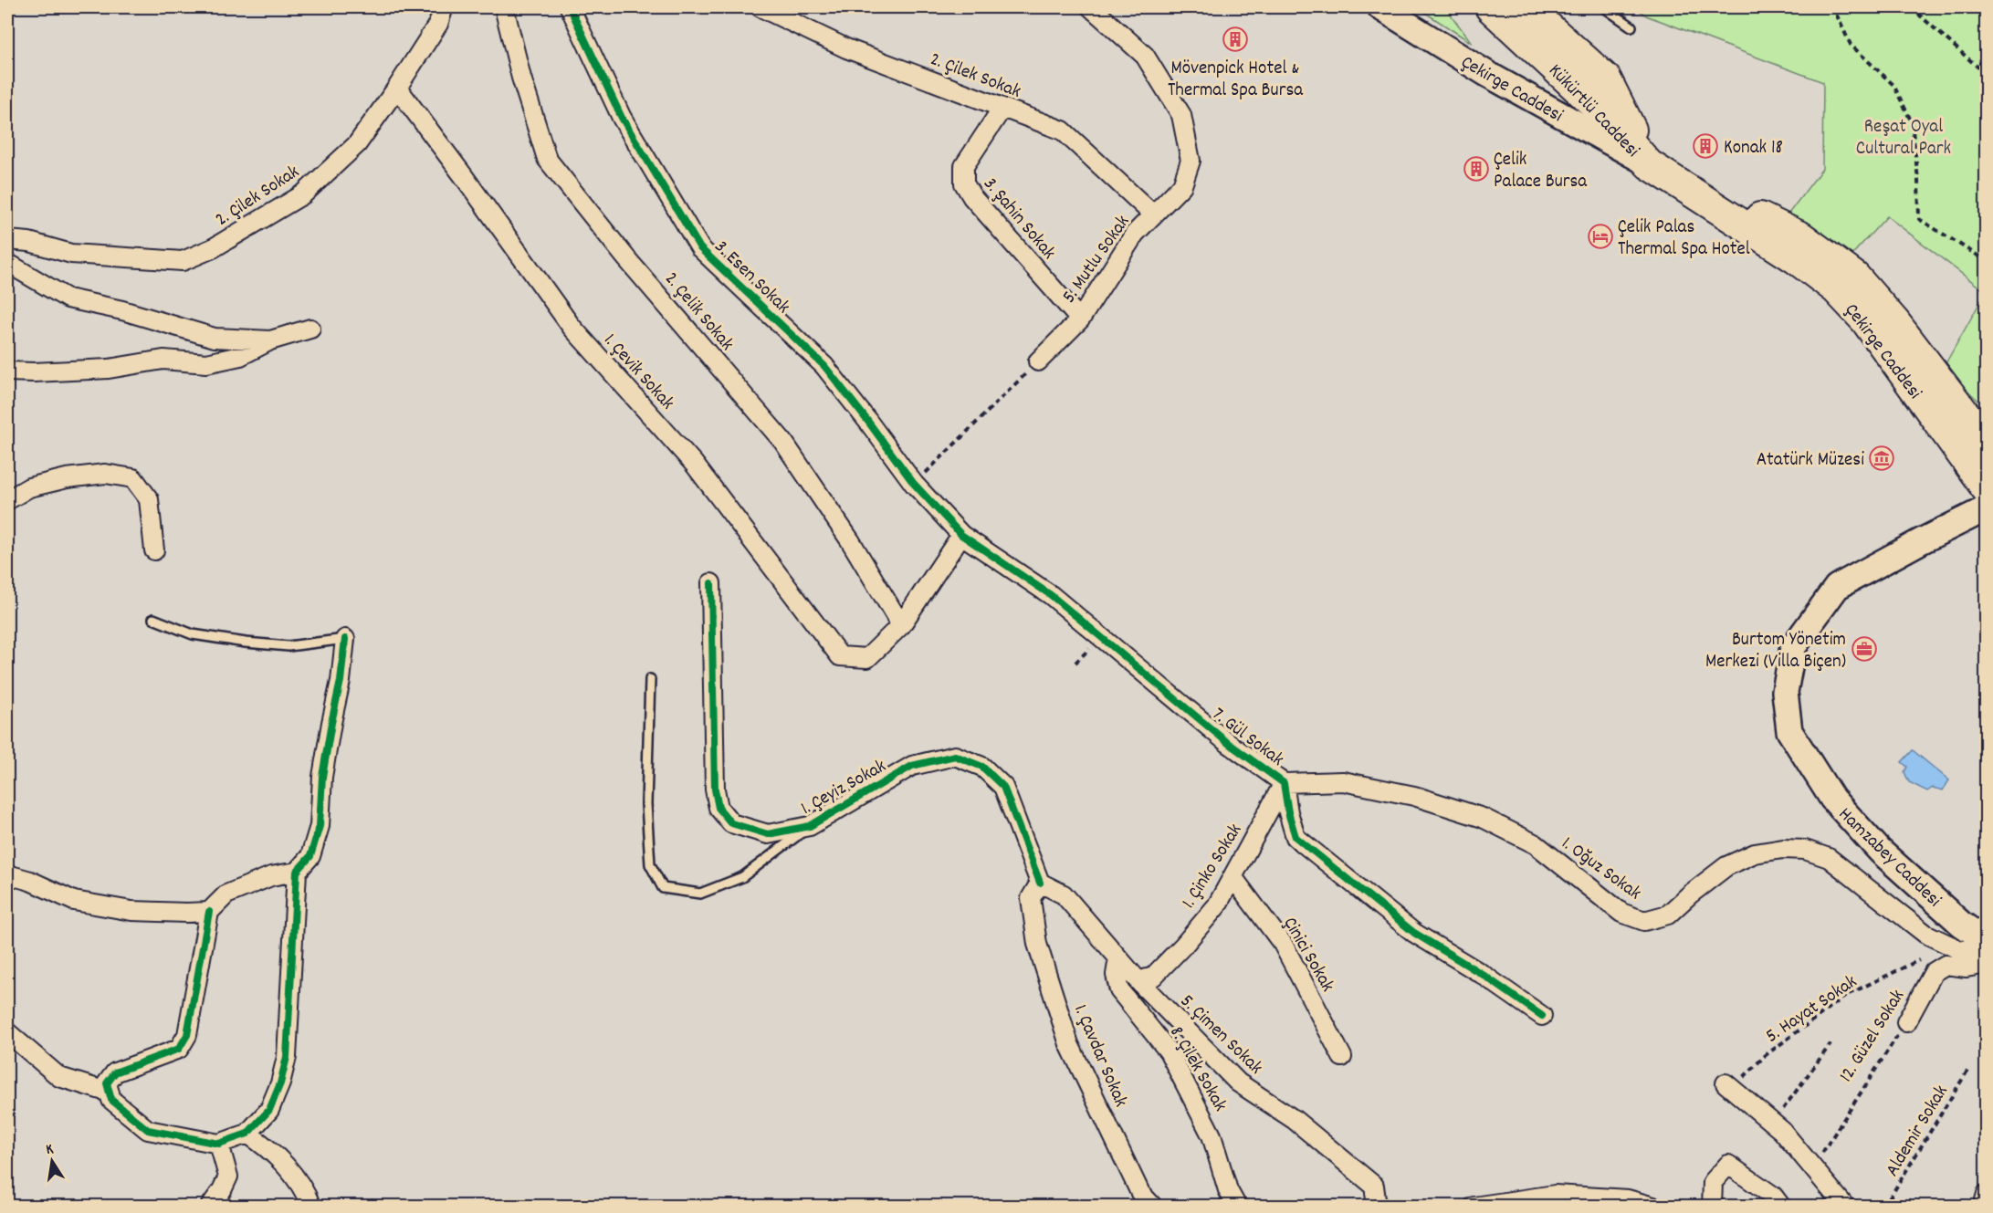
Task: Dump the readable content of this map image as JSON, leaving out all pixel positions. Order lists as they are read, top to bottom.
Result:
{
  "streets": {
    "main road": ["Çekirge Caddesi", "Kükürtlü Caddesi", "Hamzabey Caddesi"],
    "street": [
      "2. Çilek Sokak",
      "3. Şahin Sokak",
      "5. Mutlu Sokak",
      "3. Esen Sokak",
      "2. Çelik Sokak",
      "1. Çevik Sokak",
      "7. Gül Sokak",
      "1. Çeyiz Sokak",
      "1. Çinko Sokak",
      "1. Oğuz Sokak",
      "Çinici Sokak",
      "5. Çimen Sokak",
      "12. Güzel Sokak",
      "1. Çavdar Sokak",
      "8. Çilek Sokak"
    ],
    "path": ["5. Hayat Sokak", "Aldemir Sokak"]
  },
  "crossings": [
    ["2. Çilek Sokak", "3. Şahin Sokak"],
    ["2. Çilek Sokak", "5. Mutlu Sokak"],
    ["2. Çilek Sokak", "1. Çevik Sokak"],
    ["Çekirge Caddesi", "Kükürtlü Caddesi"],
    ["3. Şahin Sokak", "5. Mutlu Sokak"],
    ["3. Esen Sokak", "7. Gül Sokak"],
    ["2. Çelik Sokak", "1. Çevik Sokak"],
    ["7. Gül Sokak", "1. Çinko Sokak"],
    ["7. Gül Sokak", "1. Oğuz Sokak"],
    ["1. Çeyiz Sokak", "5. Çimen Sokak"],
    ["1. Çeyiz Sokak", "1. Çavdar Sokak"],
    ["1. Çinko Sokak", "1. Oğuz Sokak"],
    ["1. Çinko Sokak", "Çinici Sokak"],
    ["1. Çinko Sokak", "5. Çimen Sokak"],
    ["1. Oğuz Sokak", "5. Hayat Sokak"],
    ["5. Çimen Sokak", "1. Çavdar Sokak"],
    ["5. Çimen Sokak", "8. Çilek Sokak"]
  ],
  "parks": ["Reşat Oyal Cultural Park"],
  "places": {
    "building": ["Mövenpick Hotel & Thermal Spa Bursa", "Konak 18", "Çelik Palace Bursa"],
    "hotel": ["Çelik Palas Thermal Spa Hotel"],
    "museum": ["Atatürk Müzesi"],
    "office": ["Burtom Yönetim Merkezi (Villa Biçen)"]
  },
  "north": "top"
}
